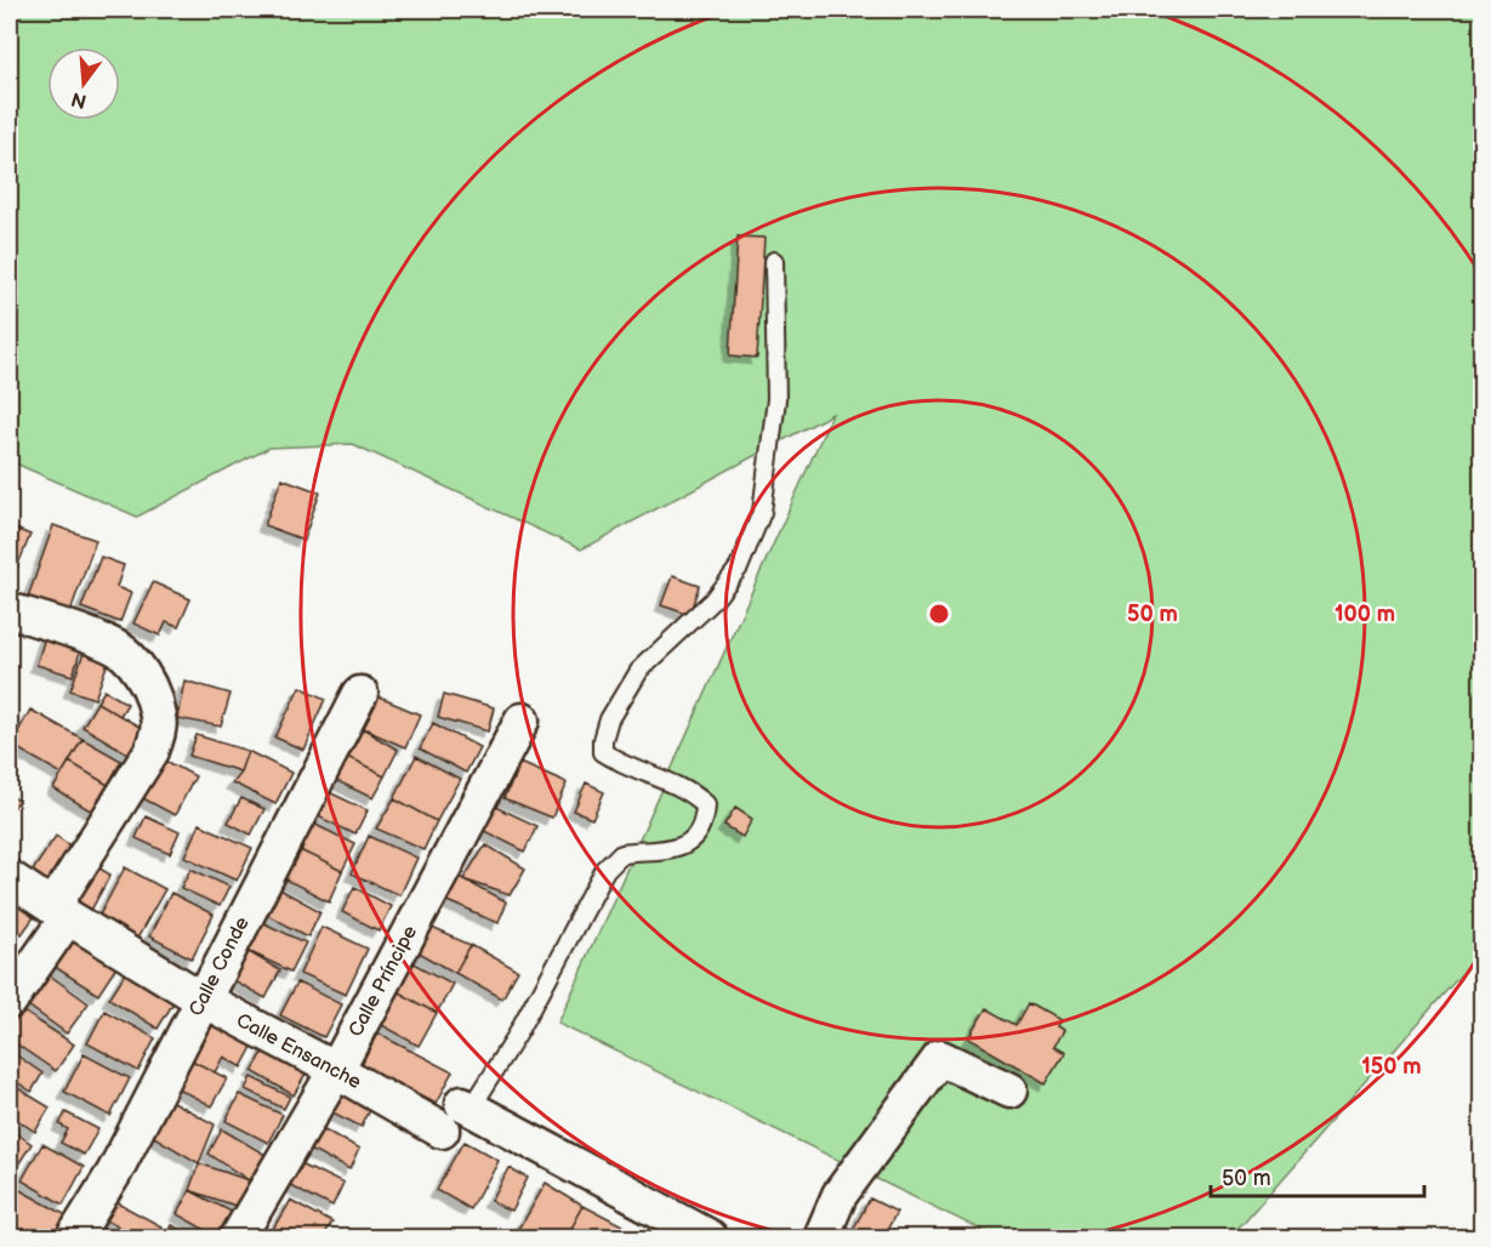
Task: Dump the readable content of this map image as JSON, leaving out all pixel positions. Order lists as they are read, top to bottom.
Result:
{
  "streets": {
    "street": ["Calle Conde", "Calle Príncipe", "Calle Ensanche"]
  },
  "crossings": [
    ["Calle Conde", "Calle Ensanche"],
    ["Calle Príncipe", "Calle Ensanche"]
  ],
  "scale_bar": "50 m",
  "north": "bottom",
  "rings": ["50 m", "100 m", "150 m"]
}
